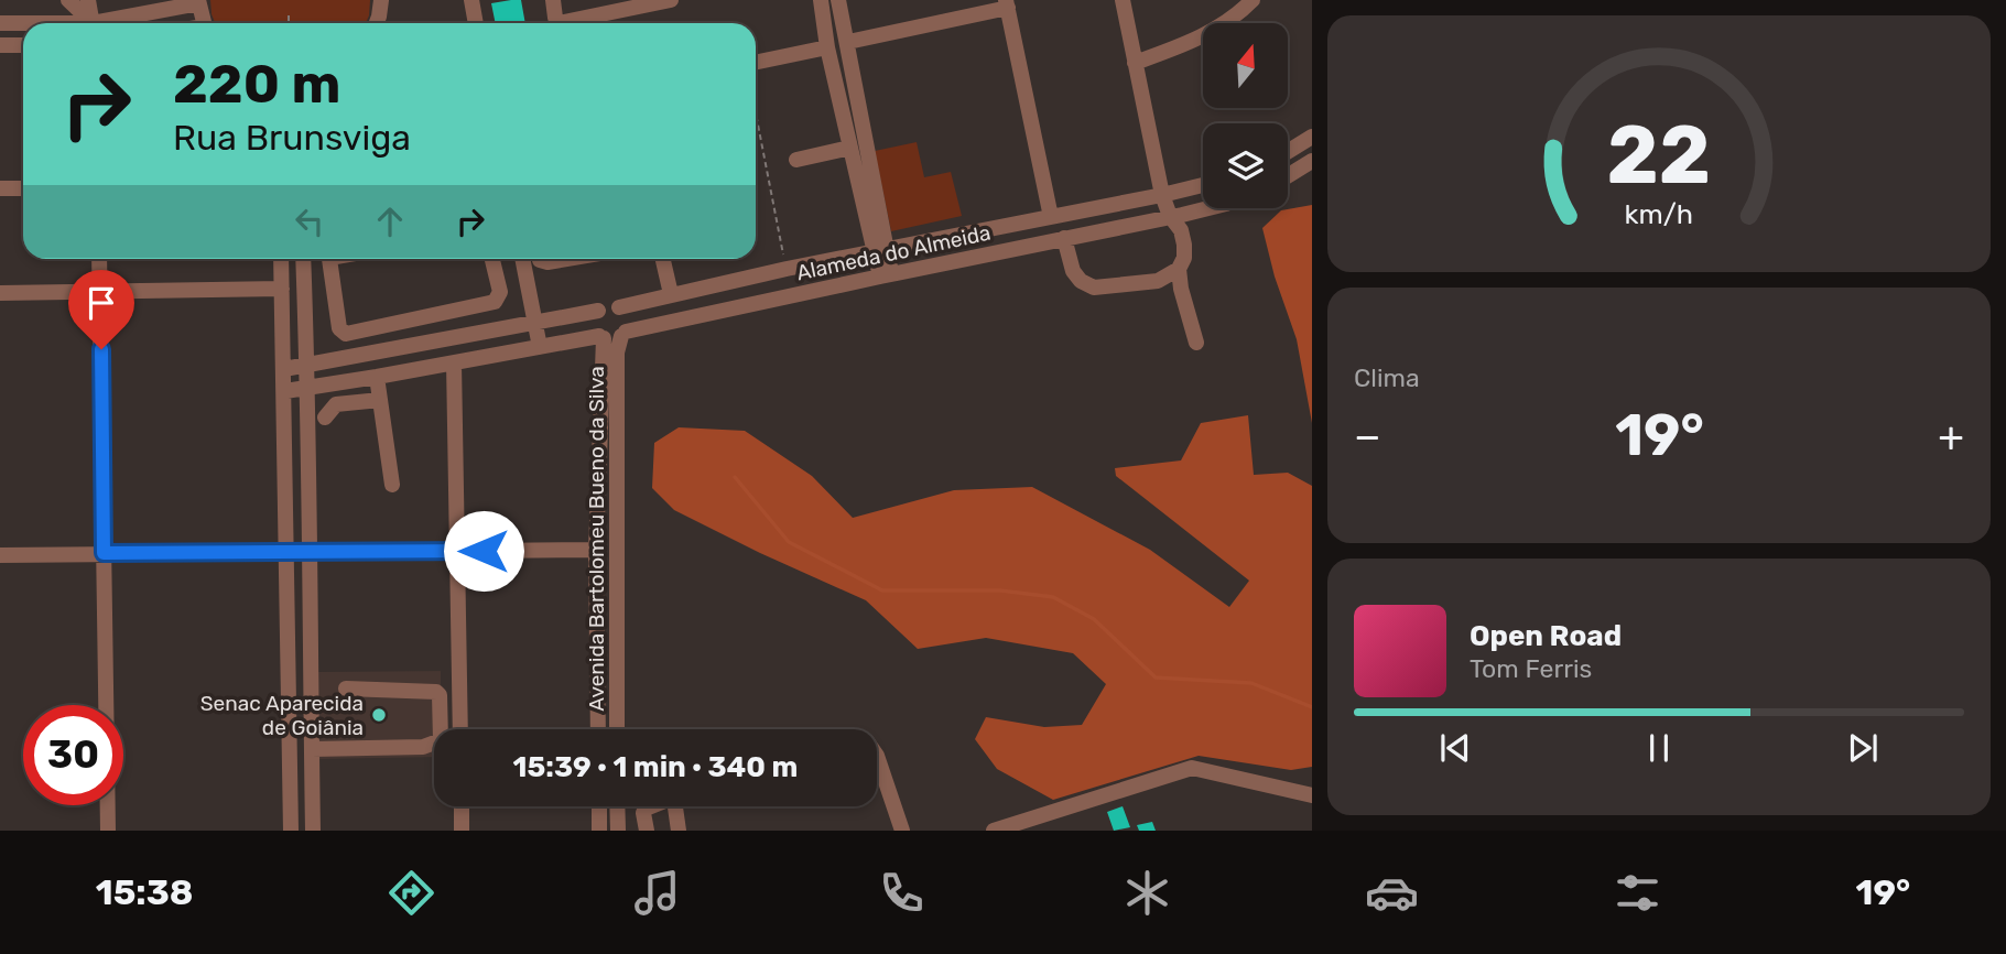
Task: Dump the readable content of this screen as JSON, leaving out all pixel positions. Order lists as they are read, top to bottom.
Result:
{
  "streets": {
    "street": ["Alameda do Almeida", "Avenida Bartolomeu Bueno da Silva"]
  },
  "crossings": [
    ["Alameda do Almeida", "Avenida Bartolomeu Bueno da Silva"]
  ],
  "places": ["Senac Aparecida de Goiânia"],
  "north": "top",
  "page": {
    "turn": ["220 m", "Rua Brunsviga"],
    "tile": "Clima",
    "heat": ["−", "19°", "+"],
    "song": ["Open Road", "Tom Ferris"],
    "limit": "30",
    "trip": "15:39 · 1 min · 340 m",
    "tabs": ["15:38", "19°"],
    "gauge": ["22", "km/h"]
  }
}
